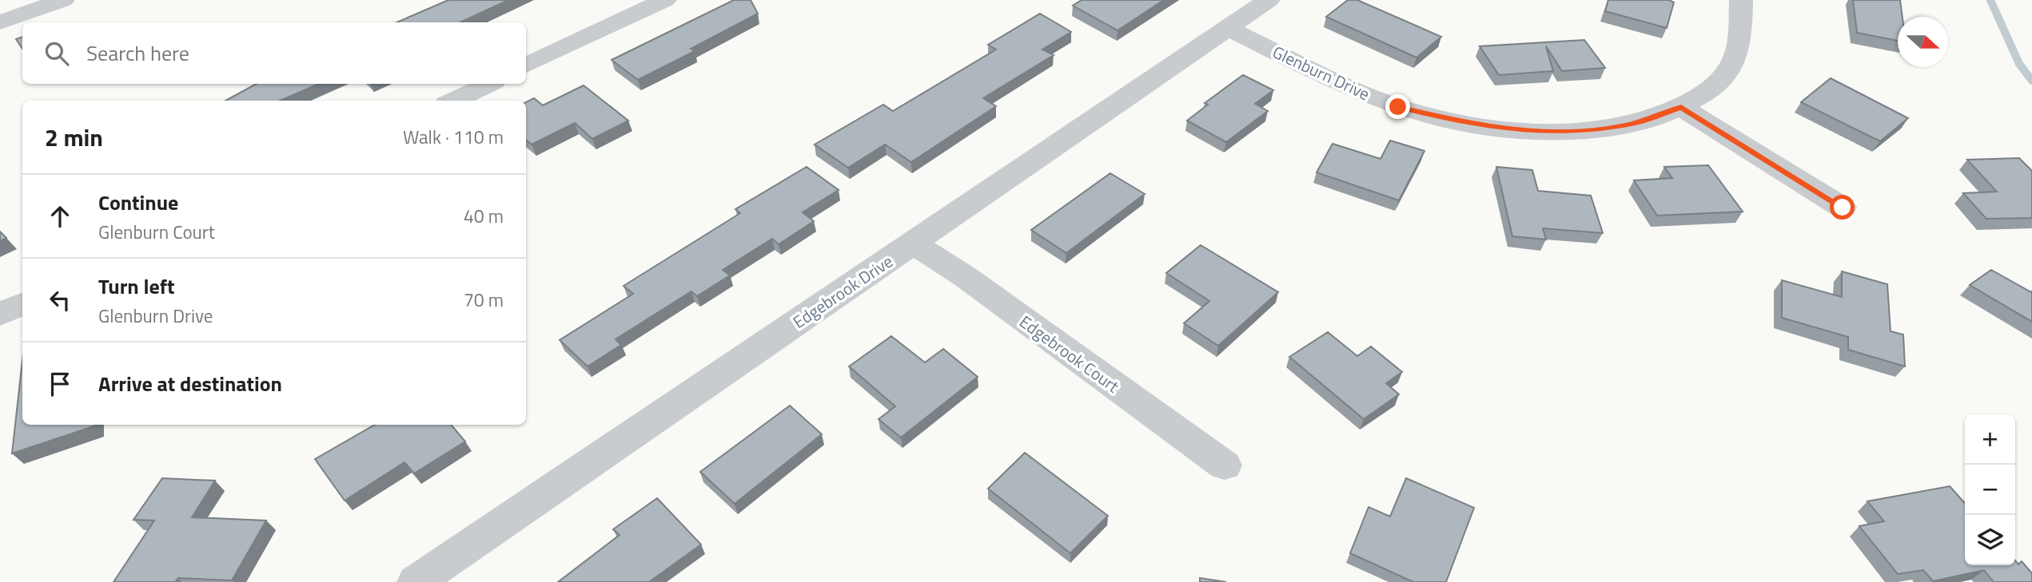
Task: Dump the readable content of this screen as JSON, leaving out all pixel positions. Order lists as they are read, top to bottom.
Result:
{
  "streets": {
    "street": ["Glenburn Drive", "Edgebrook Drive", "Edgebrook Court"]
  },
  "crossings": [
    ["Glenburn Drive", "Edgebrook Drive"],
    ["Edgebrook Drive", "Edgebrook Court"]
  ],
  "north": "right",
  "page": {
    "search": "Search here",
    "heading": ["2 min", "Walk · 110 m"],
    "list": [
      ["Continue", "Glenburn Court", "40 m"],
      ["Turn left", "Glenburn Drive", "70 m"],
      "Arrive at destination"
    ],
    "map_buttons": ["+", "−"]
  }
}
